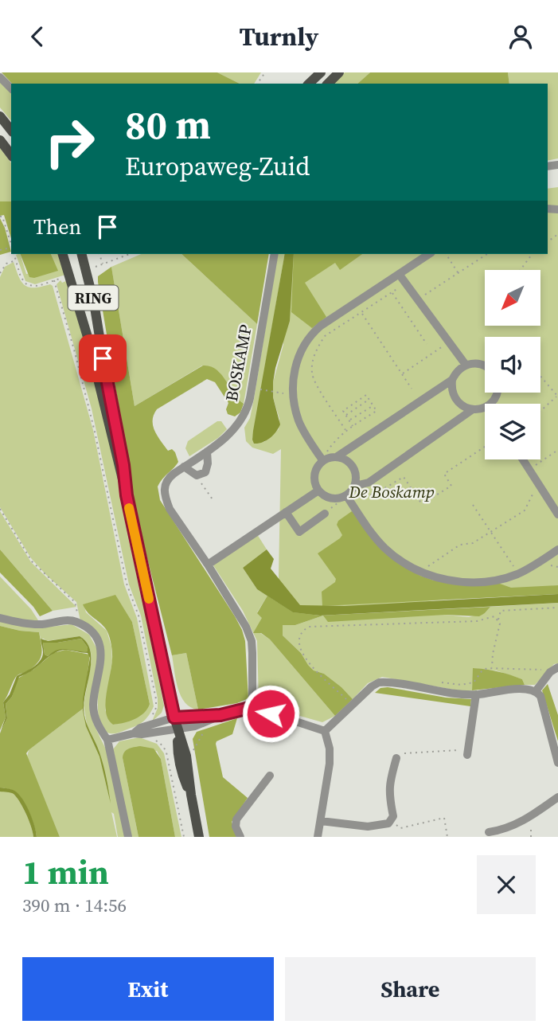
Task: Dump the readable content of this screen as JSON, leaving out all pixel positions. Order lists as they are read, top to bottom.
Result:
{
  "streets": {
    "main road": ["RING"],
    "street": ["BOSKAMP"]
  },
  "parks": ["De Boskamp"],
  "north": "bottom left",
  "page": {
    "header": "Turnly",
    "turn": ["80 m", "Europaweg-Zuid"],
    "then": "Then",
    "heading": ["1 min", "390 m · 14:56"],
    "buttons": ["Exit", "Share"]
  }
}
